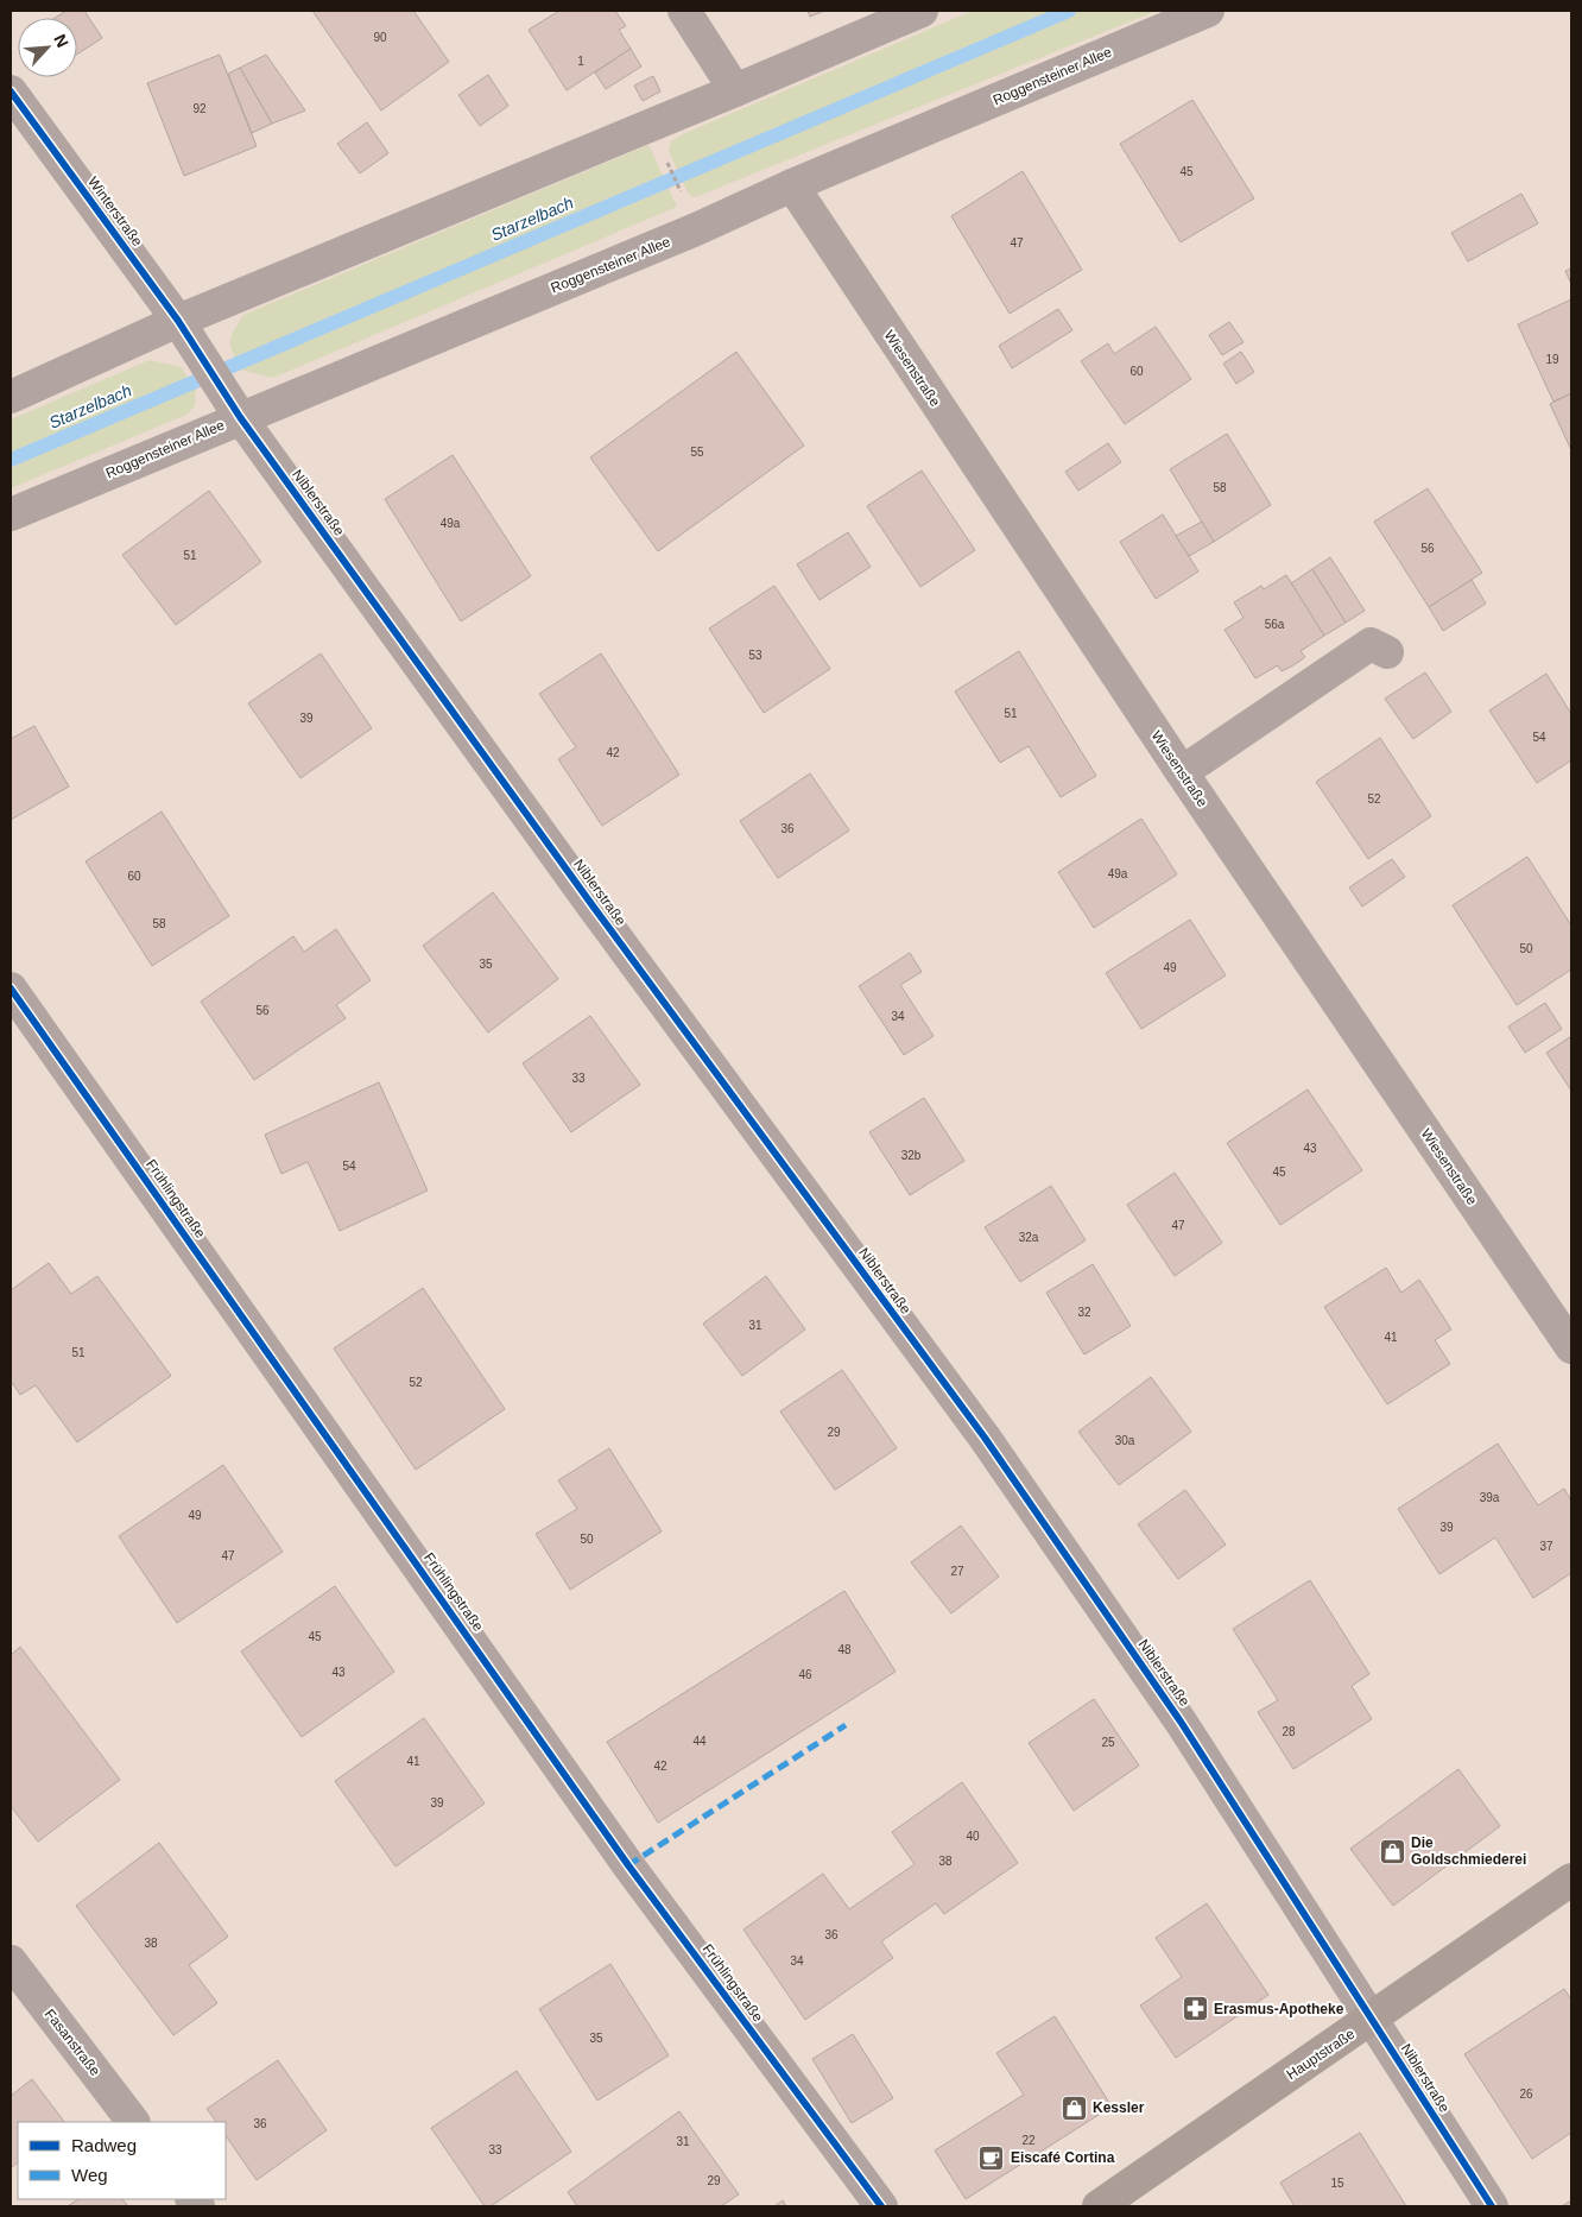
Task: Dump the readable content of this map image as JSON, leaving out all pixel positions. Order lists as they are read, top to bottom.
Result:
{
  "streets": {
    "main road": ["Hauptstraße"],
    "street": [
      "Roggensteiner Allee",
      "Winterstraße",
      "Wiesenstraße",
      "Niblerstraße",
      "Frühlingstraße",
      "Fasanstraße"
    ]
  },
  "crossings": [
    ["Roggensteiner Allee", "Wiesenstraße"],
    ["Roggensteiner Allee", "Niblerstraße"],
    ["Winterstraße", "Niblerstraße"],
    ["Niblerstraße", "Hauptstraße"]
  ],
  "water": ["Starzelbach"],
  "places": {
    "shop": ["Die Goldschmiederei", "Kessler"],
    "pharmacy": ["Erasmus-Apotheke"],
    "cafe": ["Eiscafé Cortina"]
  },
  "house_numbers": [
    "90",
    "1",
    "92",
    "45",
    "47",
    "19",
    "60",
    "55",
    "58",
    "49a",
    "56",
    "51",
    "56a",
    "53",
    "51",
    "39",
    "54",
    "42",
    "52",
    "36",
    "49a",
    "60",
    "58",
    "50",
    "35",
    "49",
    "56",
    "34",
    "33",
    "43",
    "32b",
    "54",
    "45",
    "47",
    "32a",
    "32",
    "31",
    "41",
    "51",
    "52",
    "29",
    "30a",
    "39a",
    "49",
    "39",
    "50",
    "37",
    "47",
    "27",
    "45",
    "48",
    "43",
    "46",
    "28",
    "44",
    "25",
    "41",
    "42",
    "39",
    "40",
    "38",
    "36",
    "38",
    "34",
    "35",
    "26",
    "36",
    "22",
    "31",
    "33",
    "29",
    "15"
  ],
  "legend": ["Radweg", "Weg"],
  "north": "top right"
}
